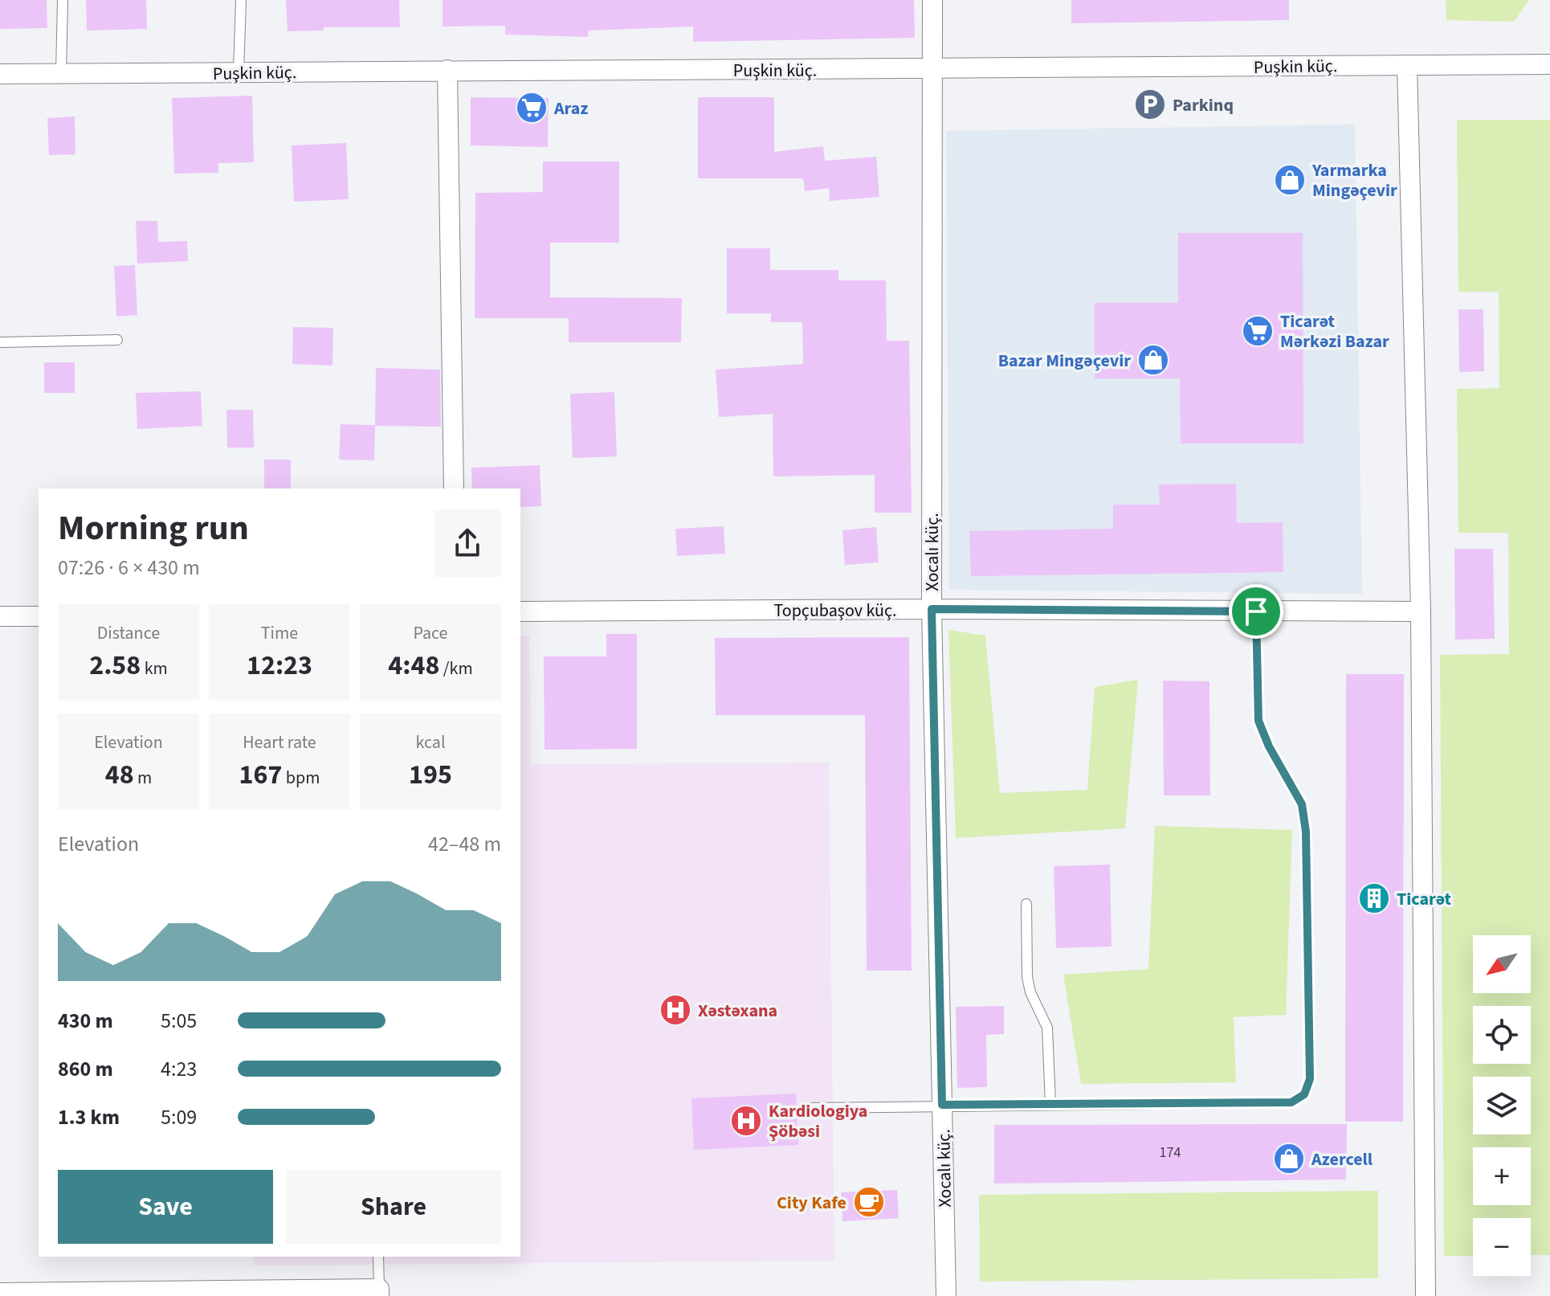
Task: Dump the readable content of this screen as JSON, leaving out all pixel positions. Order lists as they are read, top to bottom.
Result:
{
  "streets": {
    "street": ["Puşkin küç.", "Xocalı küç.", "Topçubaşov küç."]
  },
  "crossings": [
    ["Puşkin küç.", "Xocalı küç."],
    ["Xocalı küç.", "Topçubaşov küç."]
  ],
  "places": {
    "parking": ["Parkinq"],
    "supermarket": ["Araz", "Ticarət Mərkəzi Bazar"],
    "shop": ["Yarmarka Mingəçevir", "Bazar Mingəçevir", "Azercell"],
    "building": ["Ticarət"],
    "hospital": ["Xəstəxana", "Kardiologiya Şöbəsi"],
    "cafe": ["City Kafe"]
  },
  "house_numbers": ["174"],
  "north": "bottom left",
  "page": {
    "heading": ["Morning run", "07:26 · 6 × 430 m"],
    "stats": [
      ["Distance", "2.58 km"],
      ["Time", "12:23"],
      ["Pace", "4:48 /km"],
      ["Elevation", "48 m"],
      ["Heart rate", "167 bpm"],
      ["kcal", "195"]
    ],
    "chart": ["Elevation", "42–48 m"],
    "map_buttons": ["+", "−"],
    "list": [
      {
        "name": "430 m",
        "note": "5:05"
      },
      {
        "name": "860 m",
        "note": "4:23"
      },
      {
        "name": "1.3 km",
        "note": "5:09"
      }
    ],
    "buttons": ["Save", "Share"]
  }
}
